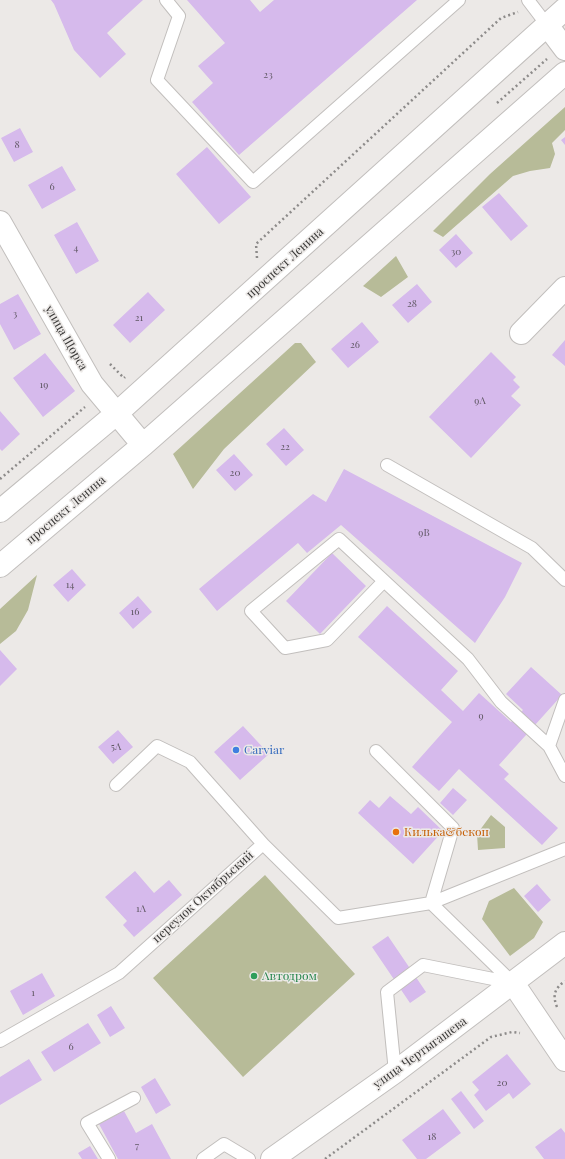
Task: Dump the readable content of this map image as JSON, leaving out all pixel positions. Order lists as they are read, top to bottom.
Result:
{
  "streets": {
    "street": ["проспект Ленина", "улица Щорса", "улица Чертыгашева"],
    "lane": ["переулок Октябрьский"]
  },
  "crossings": [
    ["проспект Ленина", "улица Щорса"]
  ],
  "places": ["Carviar", "Килька&бекон", "Автодром"],
  "house_numbers": [
    "23",
    "8",
    "6",
    "4",
    "30",
    "28",
    "3",
    "21",
    "26",
    "19",
    "9А",
    "22",
    "20",
    "9В",
    "14",
    "16",
    "9",
    "5А",
    "1А",
    "1",
    "6",
    "20",
    "18",
    "7"
  ]
}
